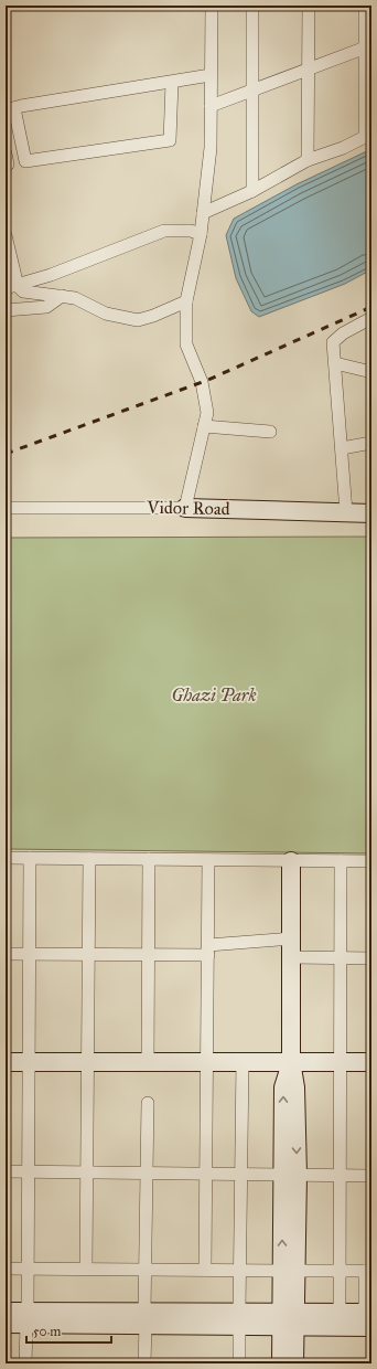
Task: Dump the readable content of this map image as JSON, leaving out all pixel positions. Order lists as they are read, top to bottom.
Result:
{
  "streets": {
    "street": ["Vidor Road"]
  },
  "parks": ["Ghazi Park"],
  "scale_bar": "50 m"
}
